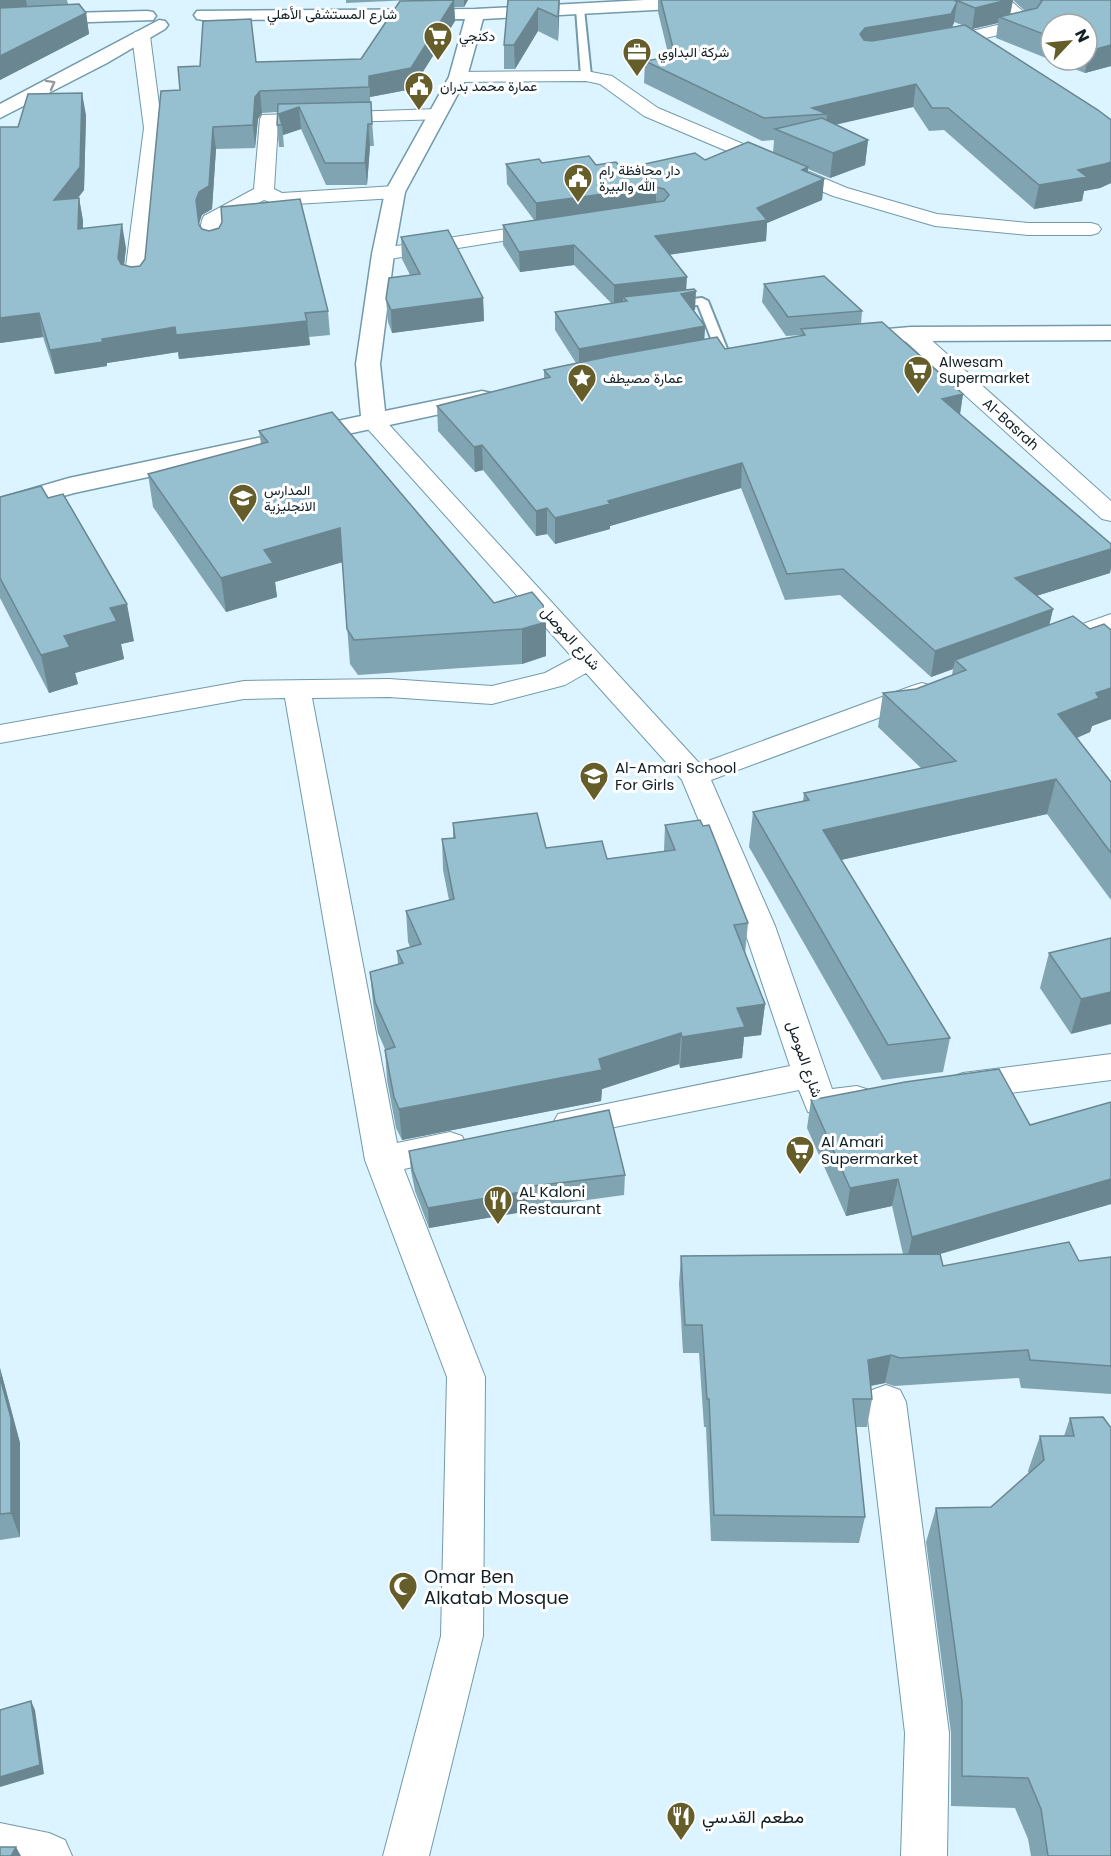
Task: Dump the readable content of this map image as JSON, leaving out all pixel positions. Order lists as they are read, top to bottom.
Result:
{
  "streets": {
    "street": ["شارع المستشفى الأهلي", "Al-Basrah", "شارع الموصل"]
  },
  "places": {
    "supermarket": ["دكنجي", "Alwesam Supermarket", "Al Amari Supermarket"],
    "office": ["شركة البداوي"],
    "public building": ["عمارة محمد بدران", "دار محافظة رام الله والبيرة"],
    "place": ["عمارة مصيطف"],
    "school or university": ["المدارس الانجليزية", "Al-Amari School For Girls"],
    "restaurant": ["AL Kaloni Restaurant", "مطعم القدسي"],
    "mosque": ["Omar Ben Alkatab Mosque"]
  },
  "north": "top right"
}
